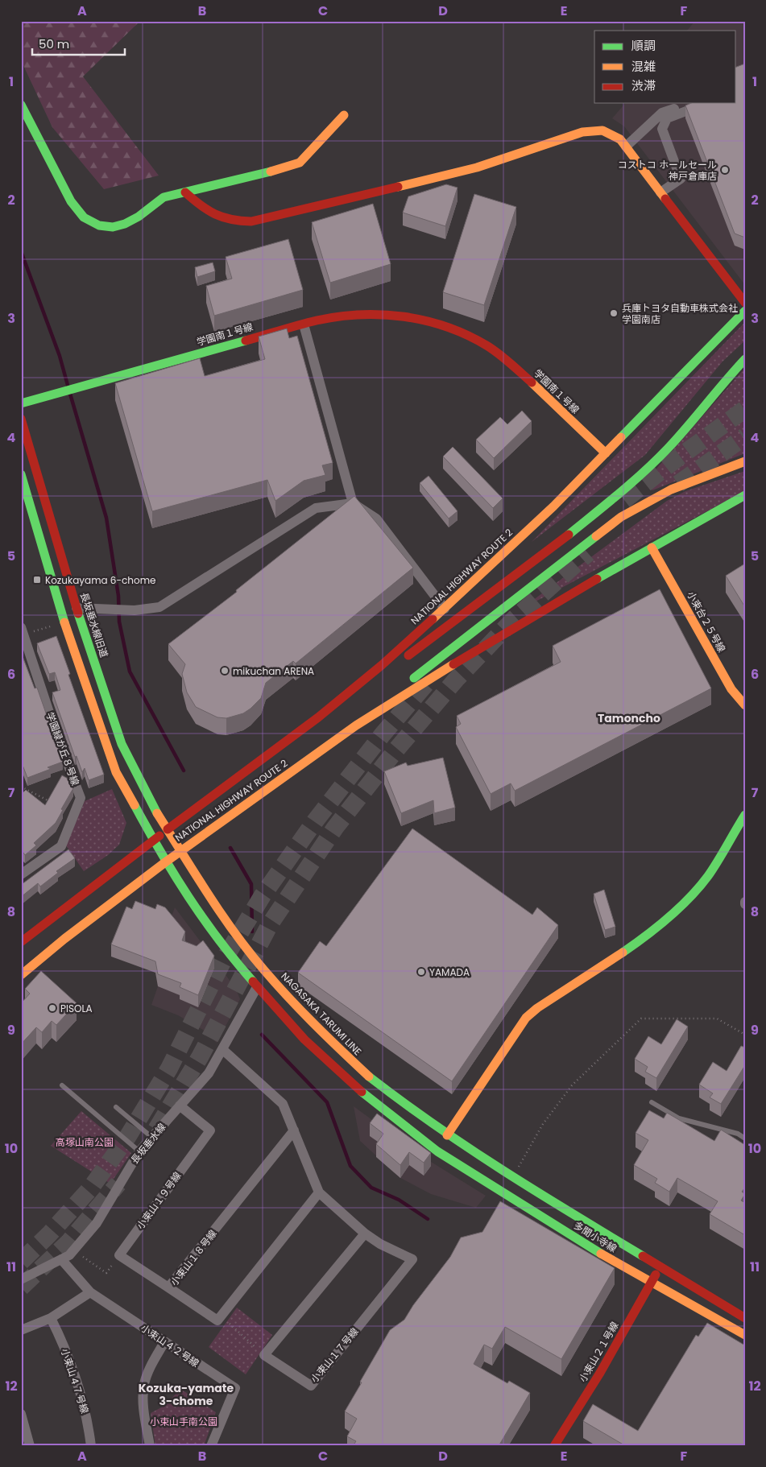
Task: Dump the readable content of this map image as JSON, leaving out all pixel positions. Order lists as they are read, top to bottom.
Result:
{
  "streets": {
    "main road": [
      "学園南１号線",
      "NATIONAL HIGHWAY ROUTE 2",
      "小束台２５号線",
      "長坂垂水線旧道",
      "NAGASAKA TARUMI LINE",
      "多聞小寺線",
      "小束山２１号線"
    ],
    "street": [
      "学園緑が丘８号線",
      "長坂垂水線",
      "小束山１９号線",
      "小束山１８号線",
      "小束山４２号線",
      "小束山１７号線",
      "小束山４７号線"
    ]
  },
  "crossings": [
    ["学園南１号線", "NATIONAL HIGHWAY ROUTE 2"],
    ["NATIONAL HIGHWAY ROUTE 2", "小束台２５号線"],
    ["NATIONAL HIGHWAY ROUTE 2", "長坂垂水線旧道"],
    ["NATIONAL HIGHWAY ROUTE 2", "NAGASAKA TARUMI LINE"],
    ["長坂垂水線旧道", "NAGASAKA TARUMI LINE"],
    ["NAGASAKA TARUMI LINE", "多聞小寺線"],
    ["長坂垂水線", "小束山１９号線"],
    ["長坂垂水線", "多聞小寺線"],
    ["長坂垂水線", "小束山４２号線"],
    ["長坂垂水線", "小束山１７号線"],
    ["小束山１９号線", "小束山１８号線"],
    ["多聞小寺線", "小束山２１号線"],
    ["小束山１８号線", "小束山１７号線"]
  ],
  "districts": ["Tamoncho", "Kozuka-yamate 3-chome"],
  "parks": ["高塚山南公園", "小束山手南公園"],
  "places": {
    "other": [
      "コストコ ホールセール 神戸倉庫店",
      "兵庫トヨタ自動車株式会社 学園南店",
      "mikuchan ARENA",
      "YAMADA",
      "PISOLA"
    ],
    "transit": ["Kozukayama 6-chome"]
  },
  "legend": ["順調", "混雑", "渋滞"],
  "scale_bar": "50 m",
  "grid": {
    "columns": [
      "A",
      "B",
      "C",
      "D",
      "E",
      "F"
    ],
    "rows": [
      "1",
      "2",
      "3",
      "4",
      "5",
      "6",
      "7",
      "8",
      "9",
      "10",
      "11",
      "12"
    ]
  }
}
